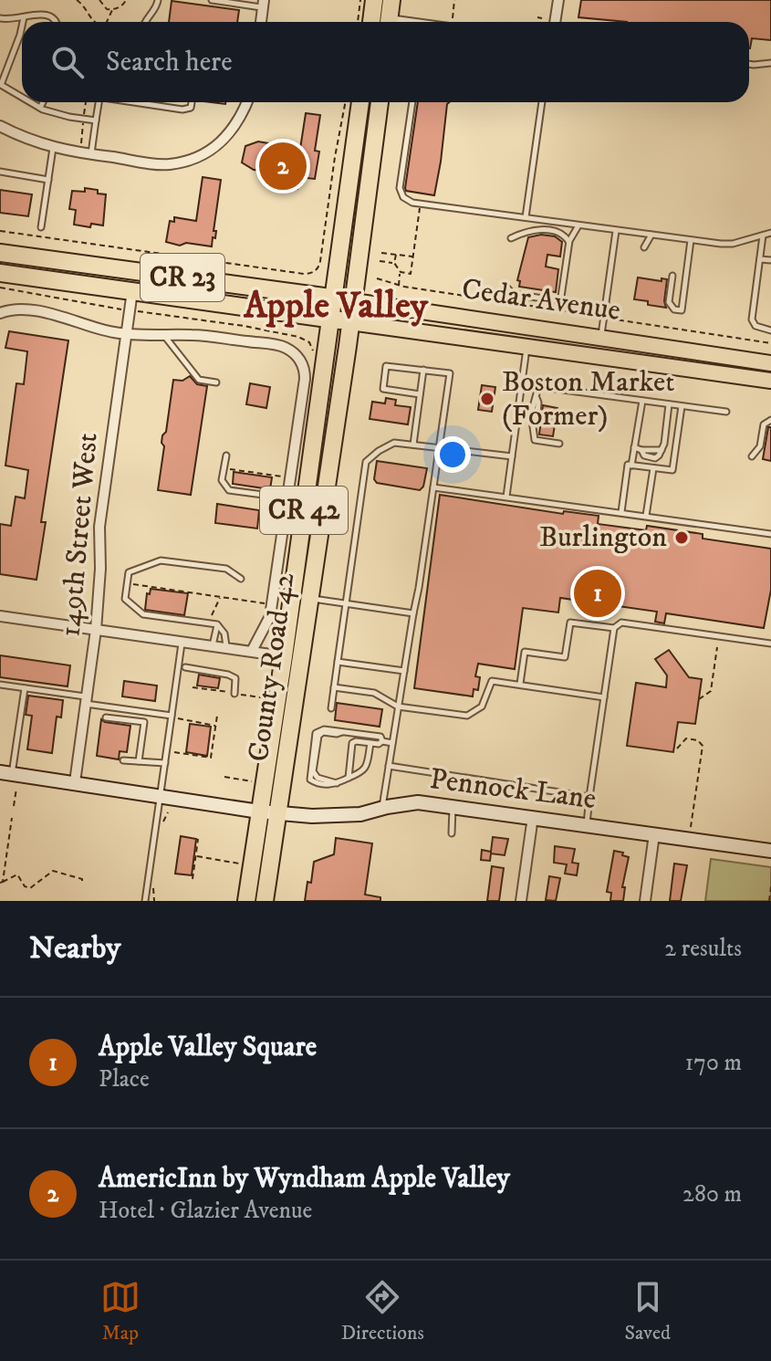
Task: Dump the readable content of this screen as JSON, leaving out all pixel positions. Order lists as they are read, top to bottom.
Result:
{
  "streets": {
    "highway": [
      "CR 23",
      "Cedar Avenue",
      "CR 42",
      "County Road 42"
    ],
    "street": ["149th Street West", "Pennock Lane"]
  },
  "crossings": [
    ["Cedar Avenue", "149th Street West"],
    ["Cedar Avenue", "County Road 42"],
    ["149th Street West", "Pennock Lane"],
    ["County Road 42", "Pennock Lane"]
  ],
  "districts": ["Apple Valley"],
  "places": ["Boston Market (Former)", "Burlington"],
  "page": {
    "search": "Search here",
    "pins": ["2", "1"],
    "heading": ["Nearby", "2 results"],
    "list": [
      {
        "mark": "1",
        "name": "Apple Valley Square",
        "note": "Place",
        "value": "170 m"
      },
      {
        "mark": "2",
        "name": "AmericInn by Wyndham Apple Valley",
        "note": "Hotel · Glazier Avenue",
        "value": "280 m"
      }
    ],
    "nav": ["Map", "Directions", "Saved"]
  }
}
